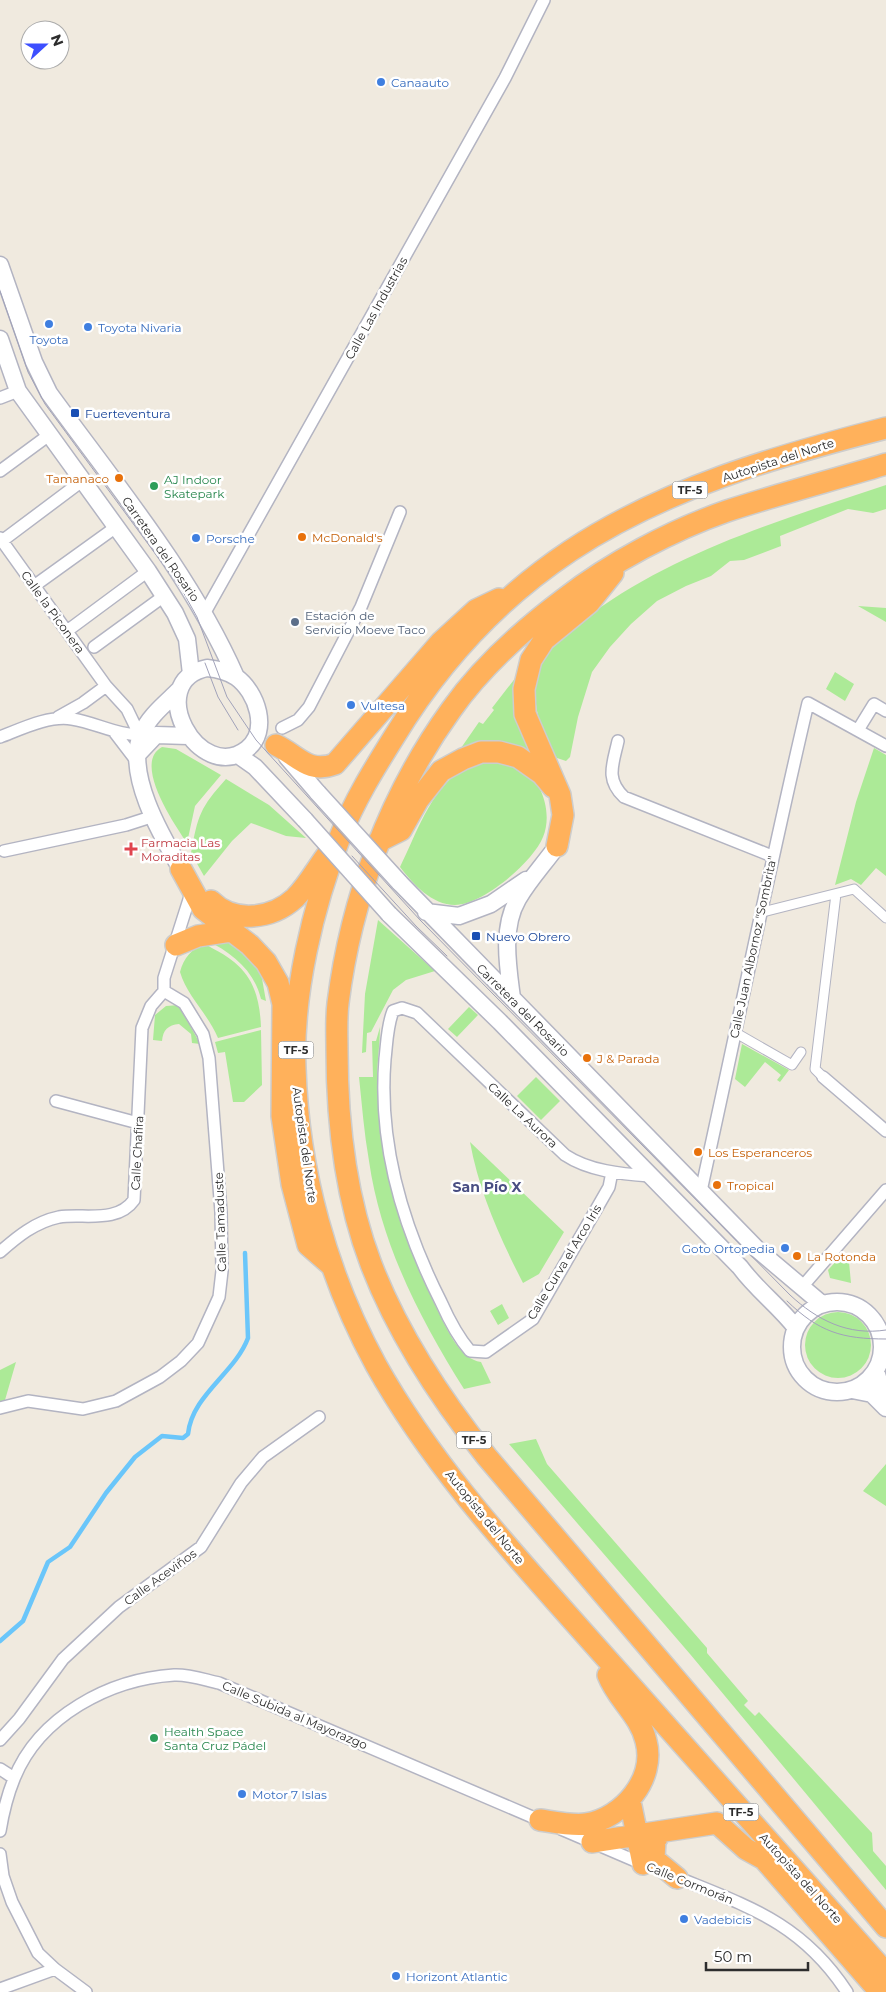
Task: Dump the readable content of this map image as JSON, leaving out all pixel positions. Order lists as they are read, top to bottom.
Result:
{
  "streets": {
    "highway": ["Autopista del Norte", "TF-5"],
    "main road": ["Carretera del Rosario"],
    "street": [
      "Calle Las Industrias",
      "Calle la Piconera",
      "Calle Juan Albornoz \"Sombrita\"",
      "Calle La Aurora",
      "Calle Chafira",
      "Calle Tamaduste",
      "Calle Curva el Arco Iris",
      "Calle Aceviños",
      "Calle Subida al Mayorazgo",
      "Calle Cormorán"
    ]
  },
  "crossings": [
    ["Calle Las Industrias", "Carretera del Rosario"],
    ["Carretera del Rosario", "Calle Juan Albornoz \"Sombrita\""],
    ["Carretera del Rosario", "Calle La Aurora"],
    ["Calle La Aurora", "Calle Curva el Arco Iris"],
    ["Calle Chafira", "Calle Tamaduste"],
    ["Calle Subida al Mayorazgo", "Calle Cormorán"]
  ],
  "districts": ["San Pío X"],
  "places": {
    "other": [
      "Canaauto",
      "Toyota",
      "Toyota Nivaria",
      "Tamanaco",
      "AJ Indoor Skatepark",
      "McDonald's",
      "Porsche",
      "Estación de Servicio Moeve Taco",
      "Vultesa",
      "J & Parada",
      "Los Esperanceros",
      "Tropical",
      "Goto Ortopedia",
      "La Rotonda",
      "Health Space Santa Cruz Pádel",
      "Motor 7 Islas",
      "Vadebicis",
      "Horizont Atlantic"
    ],
    "transit": ["Fuerteventura", "Nuevo Obrero"],
    "health": ["Farmacia Las Moraditas"]
  },
  "scale_bar": "50 m",
  "north": "right"
}
